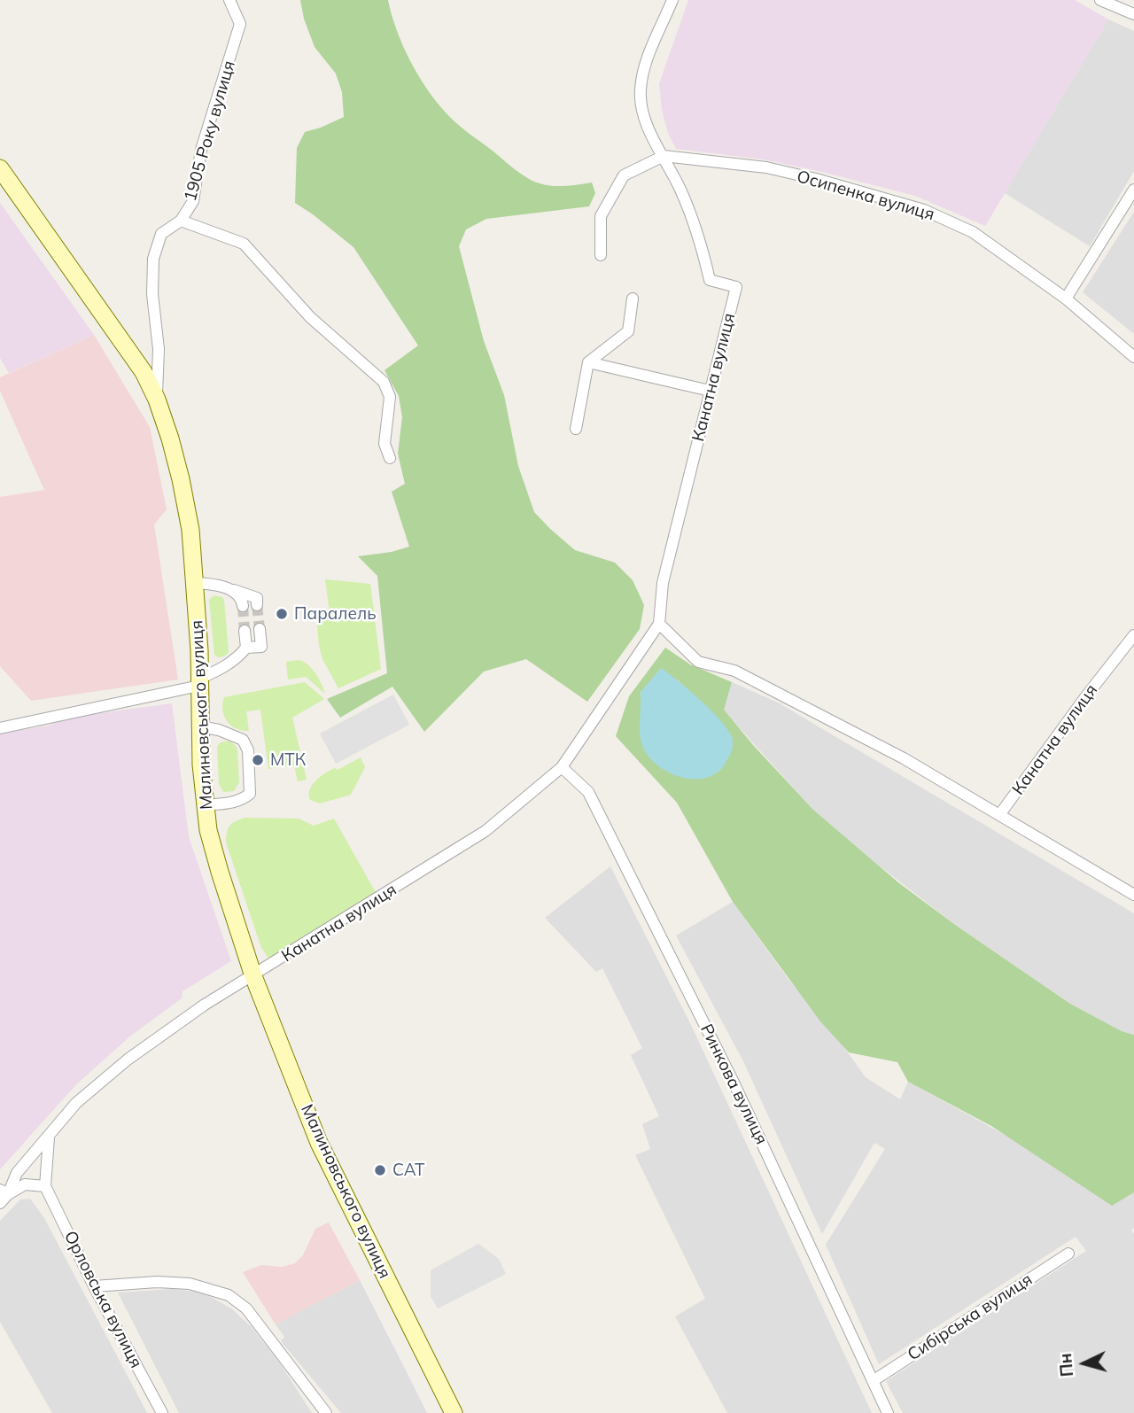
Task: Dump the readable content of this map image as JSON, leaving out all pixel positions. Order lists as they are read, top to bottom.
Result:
{
  "streets": {
    "main road": ["Малиновського вулиця"],
    "street": [
      "1905 Року вулиця",
      "Осипенка вулиця",
      "Канатна вулиця",
      "Ринкова вулиця",
      "Орловська вулиця",
      "Сибірська вулиця"
    ]
  },
  "crossings": [
    ["1905 Року вулиця", "Малиновського вулиця"],
    ["Осипенка вулиця", "Канатна вулиця"],
    ["Канатна вулиця", "Малиновського вулиця"],
    ["Канатна вулиця", "Ринкова вулиця"],
    ["Ринкова вулиця", "Сибірська вулиця"]
  ],
  "places": ["Паралель", "МТК", "САТ"],
  "north": "left"
}
